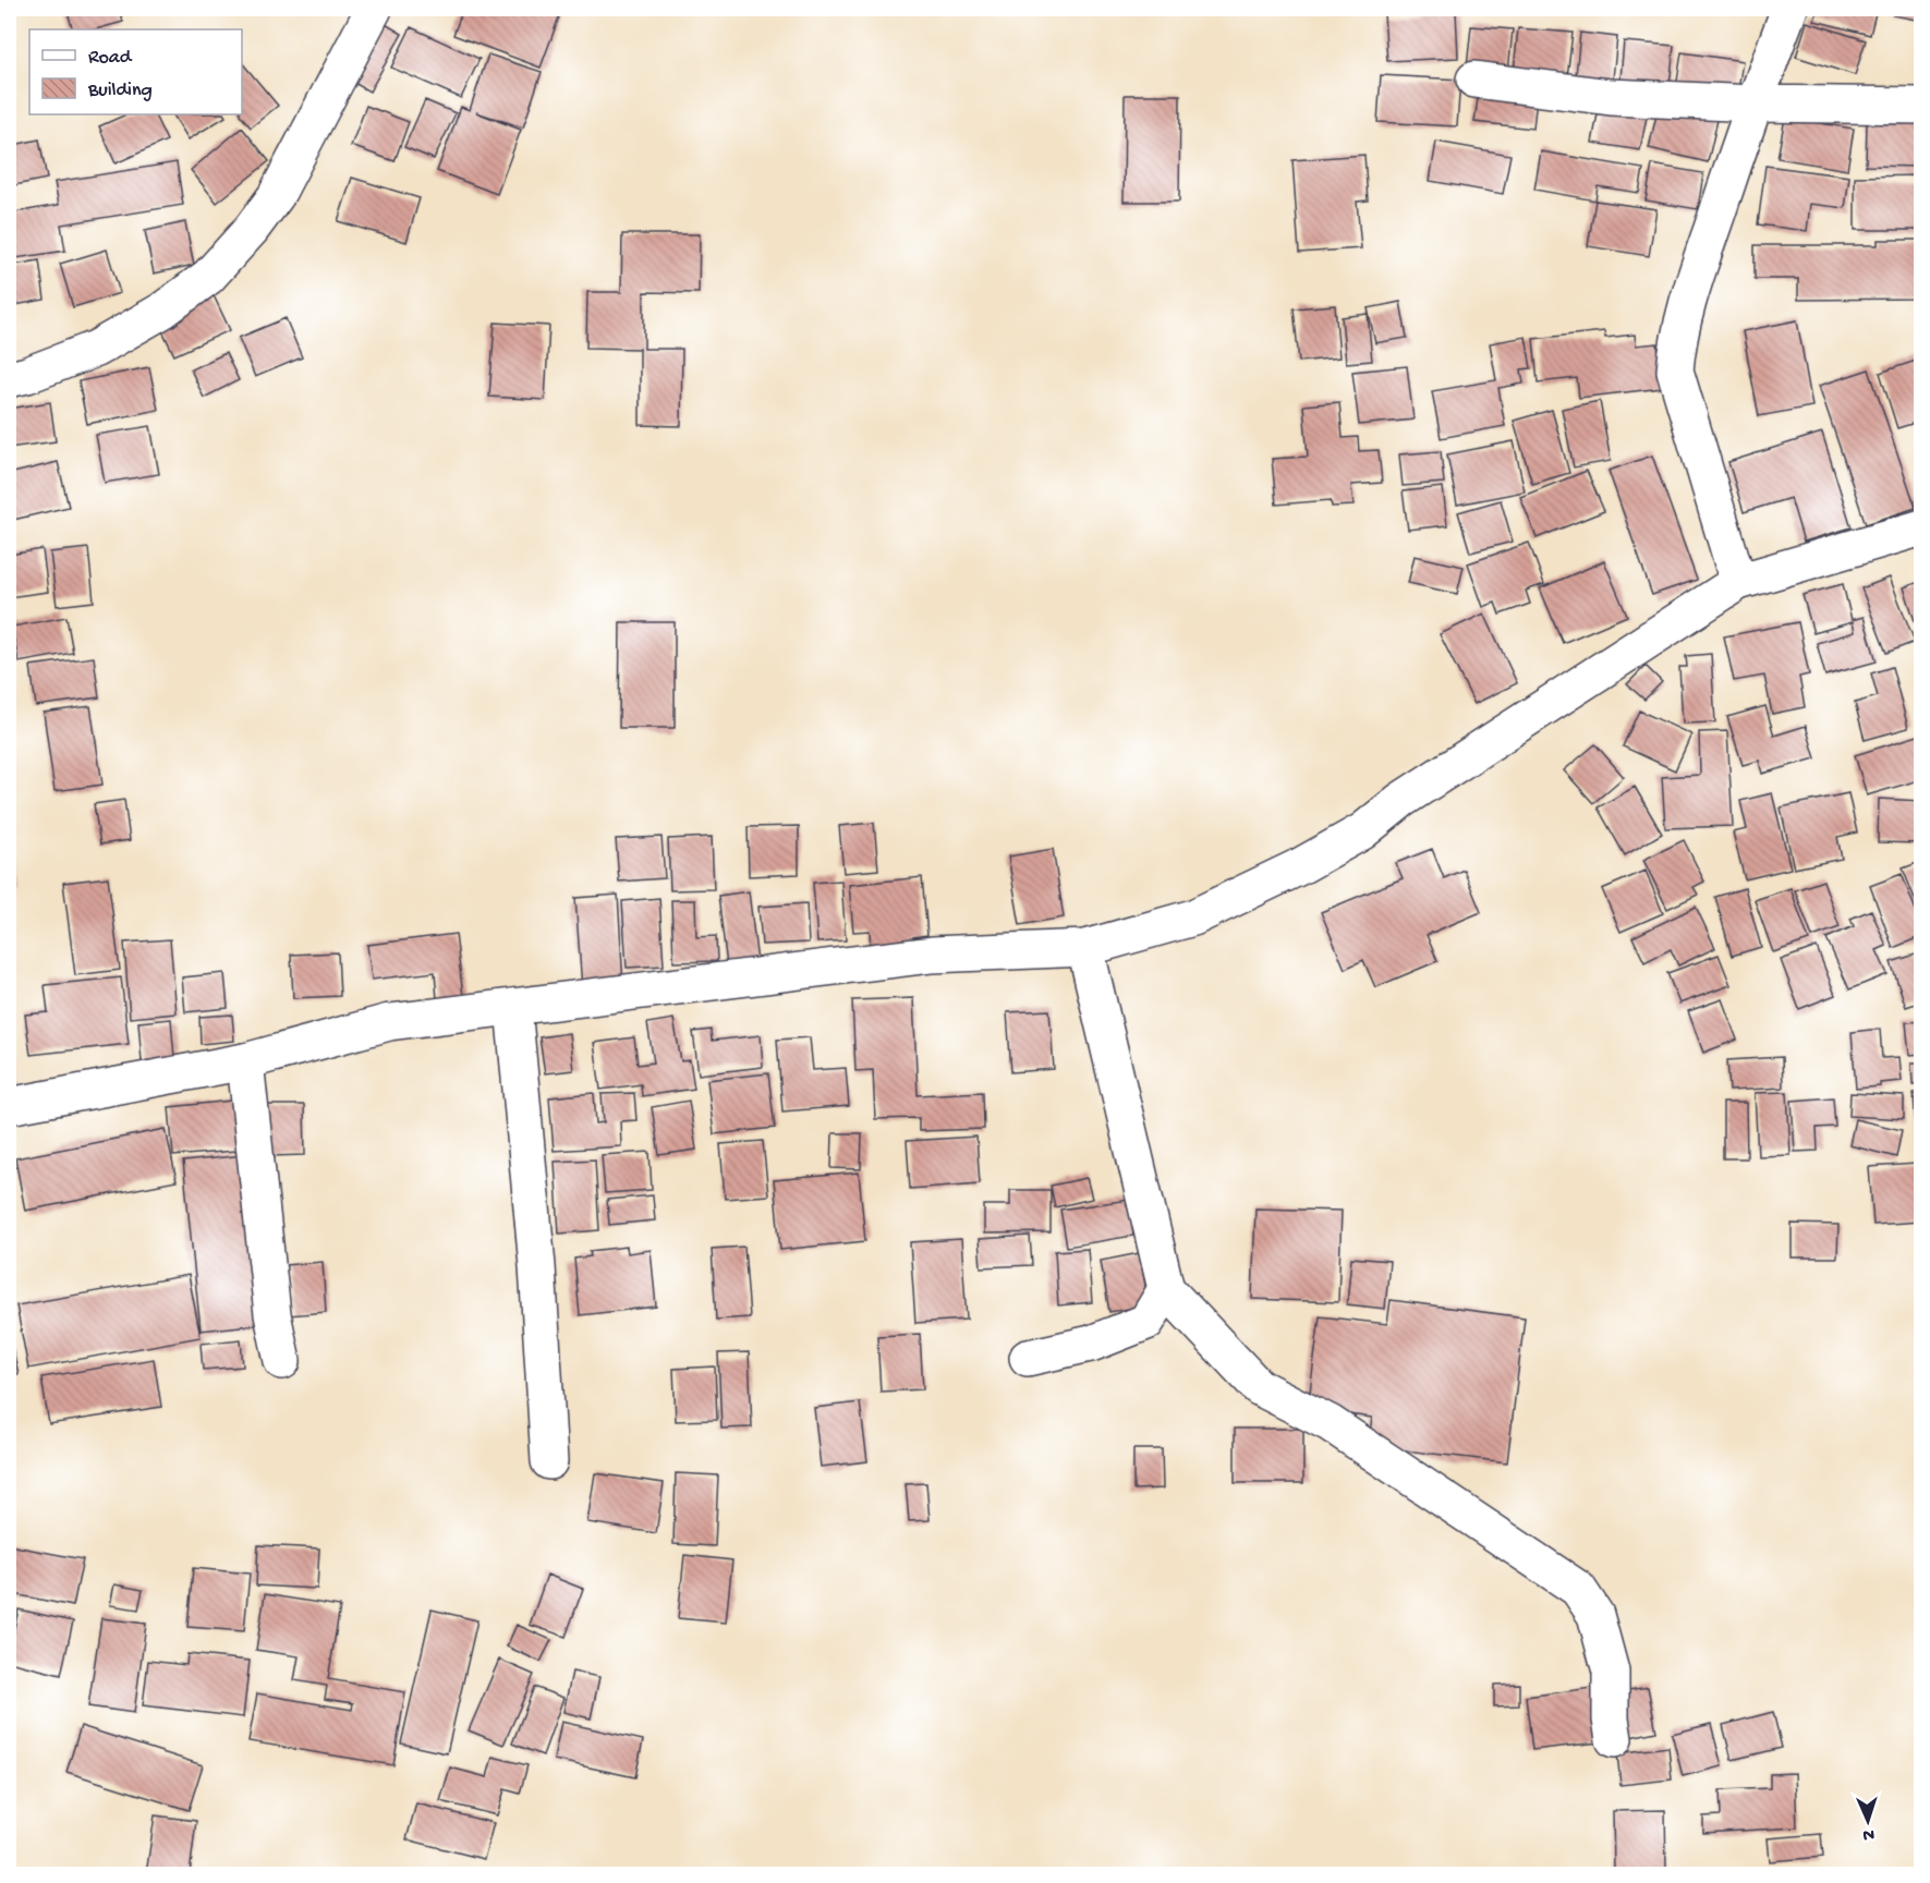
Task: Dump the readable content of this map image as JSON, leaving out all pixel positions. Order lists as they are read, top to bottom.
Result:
{
  "legend": ["Road", "Building"],
  "north": "bottom"
}
